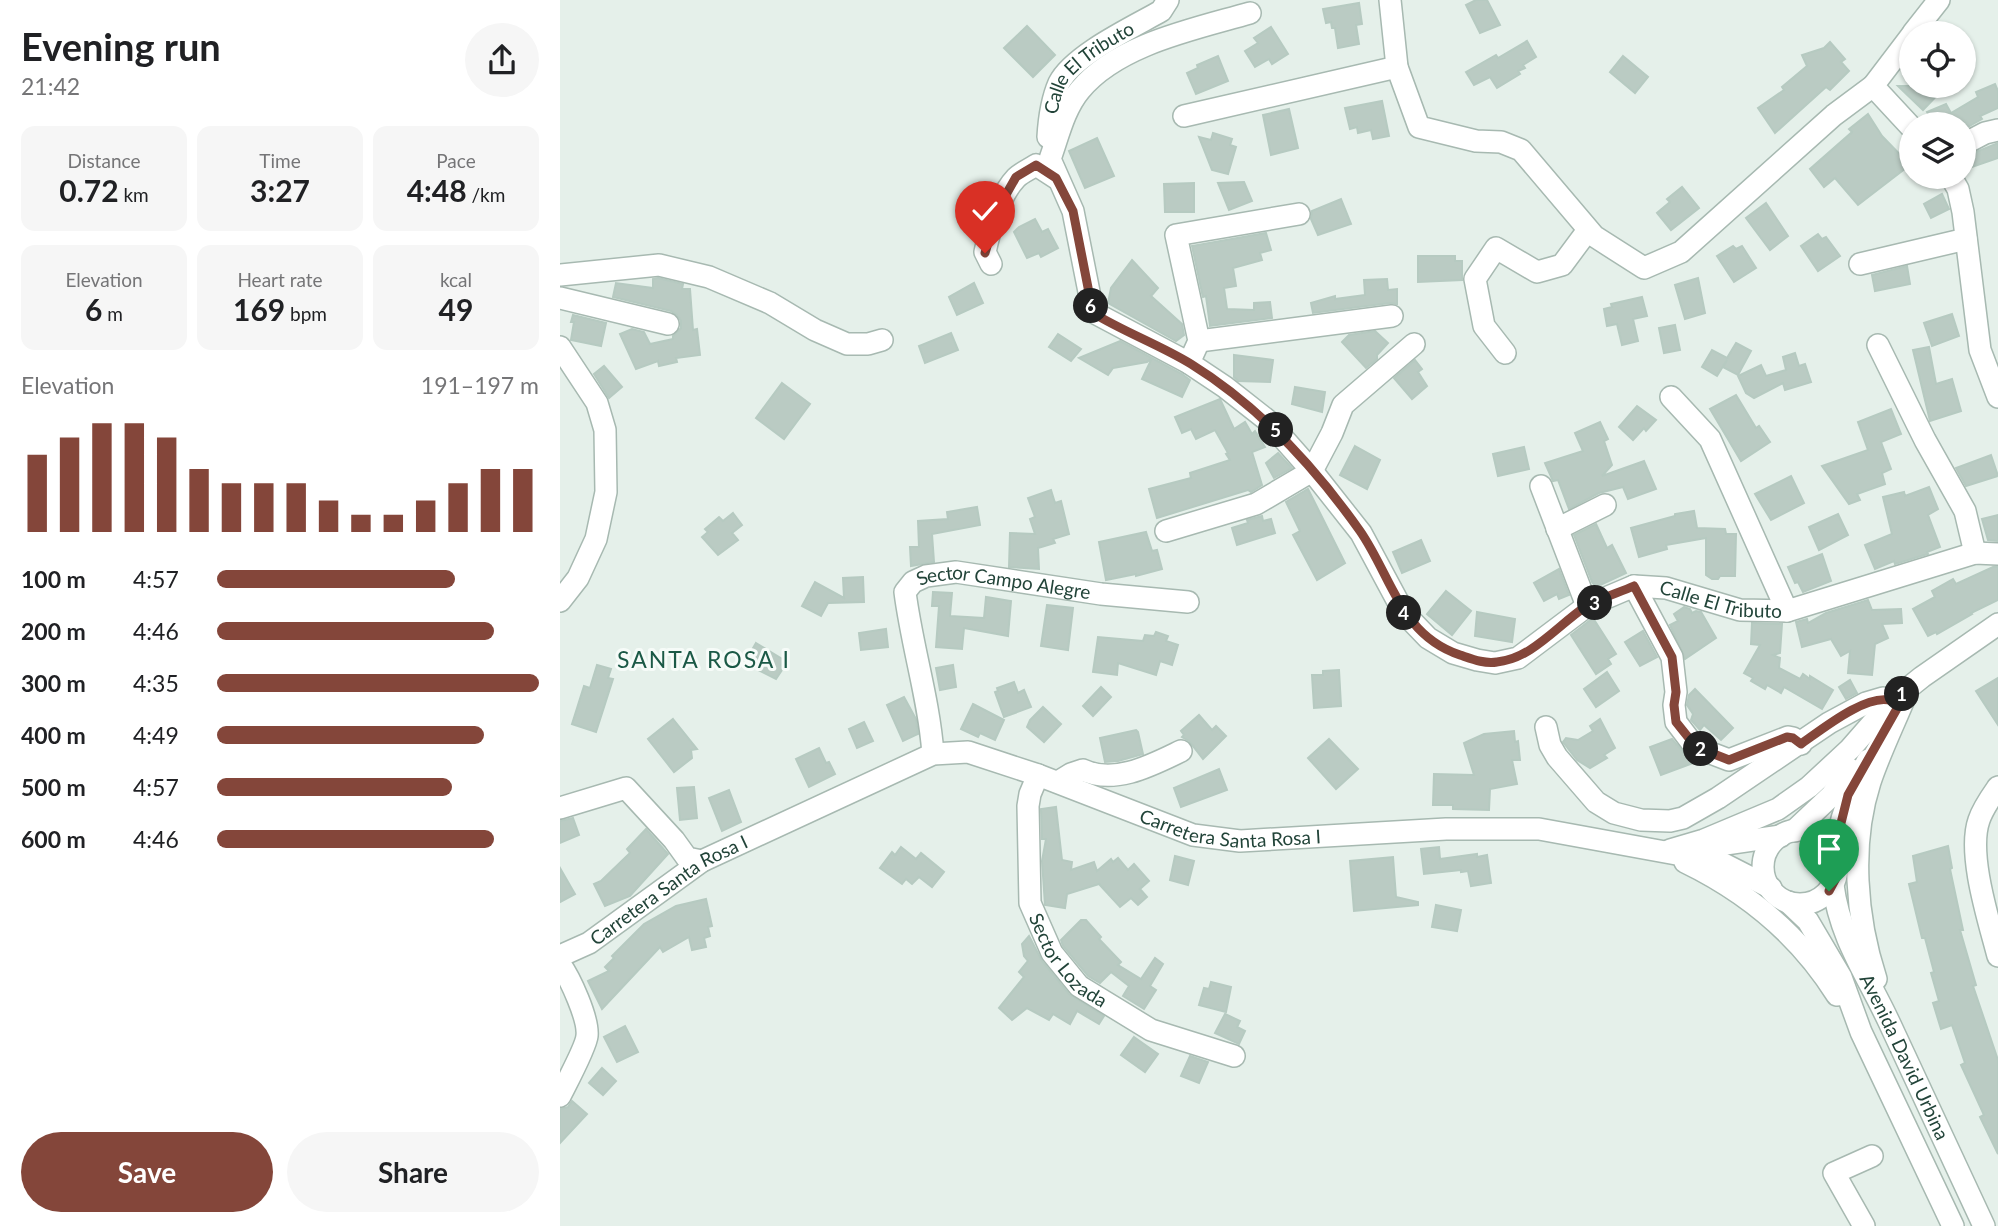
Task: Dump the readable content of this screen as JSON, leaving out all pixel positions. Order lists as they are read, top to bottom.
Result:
{
  "streets": {
    "street": [
      "Calle El Tributo",
      "Sector Campo Alegre",
      "Carretera Santa Rosa I",
      "Sector Lozada",
      "Avenida David Urbina"
    ]
  },
  "crossings": [
    ["Sector Campo Alegre", "Carretera Santa Rosa I"],
    ["Carretera Santa Rosa I", "Sector Lozada"],
    ["Carretera Santa Rosa I", "Avenida David Urbina"]
  ],
  "districts": ["SANTA ROSA I"],
  "page": {
    "heading": ["Evening run", "21:42"],
    "stats": [
      ["Distance", "0.72 km"],
      ["Time", "3:27"],
      ["Pace", "4:48 /km"],
      ["Elevation", "6 m"],
      ["Heart rate", "169 bpm"],
      ["kcal", "49"]
    ],
    "pins": [
      "6",
      "5",
      "3",
      "4",
      "1",
      "2"
    ],
    "chart": ["Elevation", "191–197 m"],
    "list": [
      {
        "name": "100 m",
        "note": "4:57"
      },
      {
        "name": "200 m",
        "note": "4:46"
      },
      {
        "name": "300 m",
        "note": "4:35"
      },
      {
        "name": "400 m",
        "note": "4:49"
      },
      {
        "name": "500 m",
        "note": "4:57"
      },
      {
        "name": "600 m",
        "note": "4:46"
      }
    ],
    "buttons": ["Save", "Share"]
  }
}
